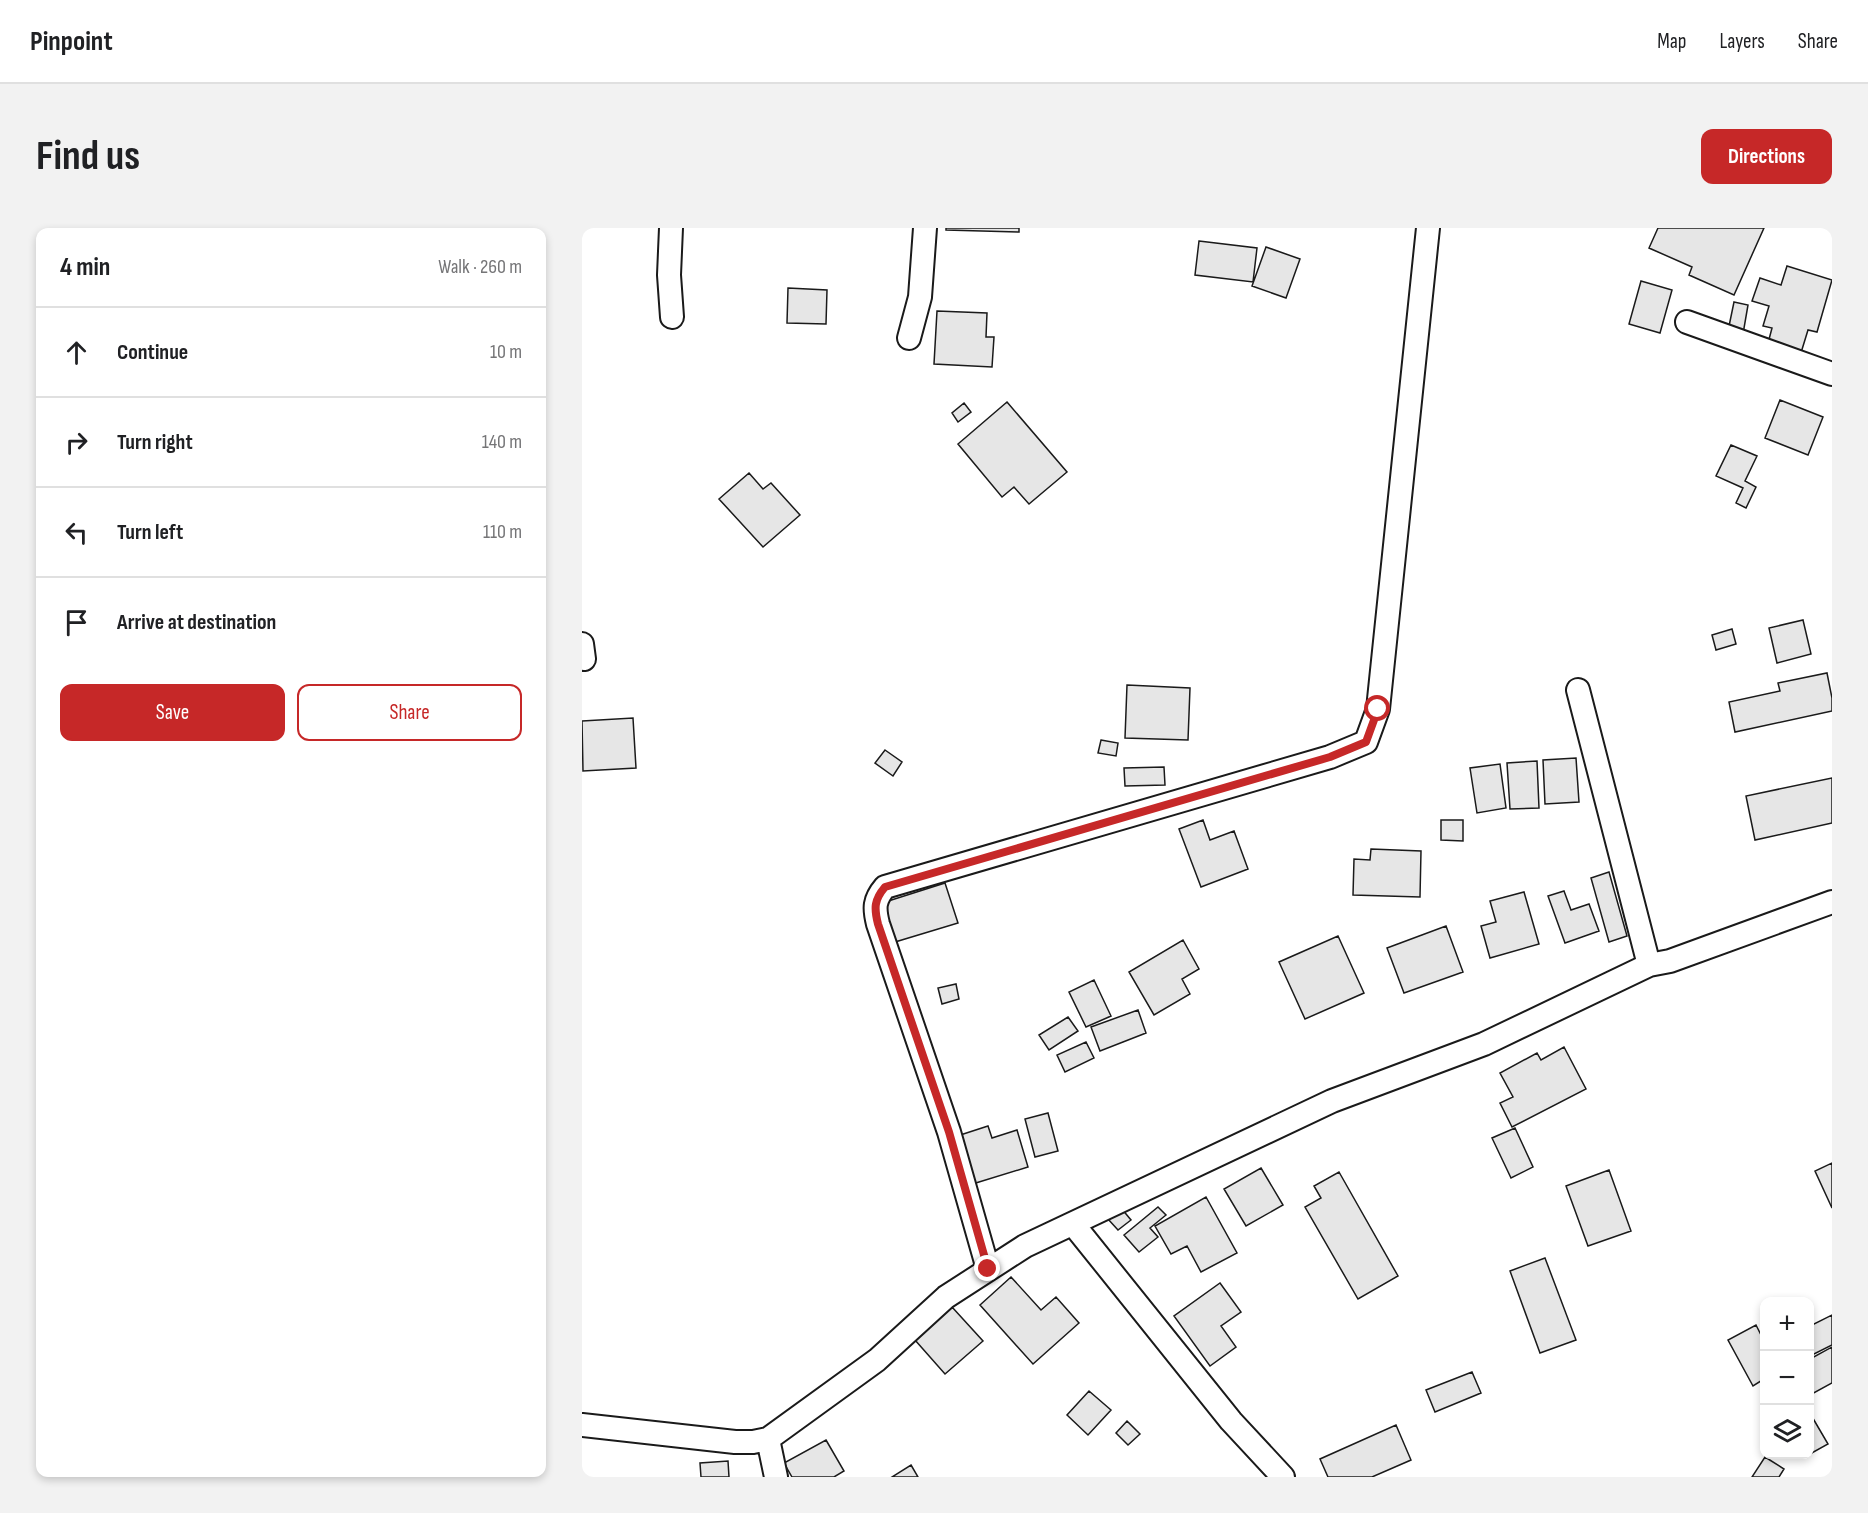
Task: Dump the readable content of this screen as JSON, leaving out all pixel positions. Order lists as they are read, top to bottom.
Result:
{
  "page": {
    "header": "Pinpoint",
    "nav": ["Map", "Layers", "Share"],
    "buttons": [
      "Directions",
      ["Save", "Share"]
    ],
    "title": "Find us",
    "heading": ["4 min", "Walk · 260 m"],
    "list": [
      ["Continue", "10 m"],
      ["Turn right", "140 m"],
      ["Turn left", "110 m"],
      "Arrive at destination"
    ],
    "map_buttons": ["+", "−"]
  }
}
